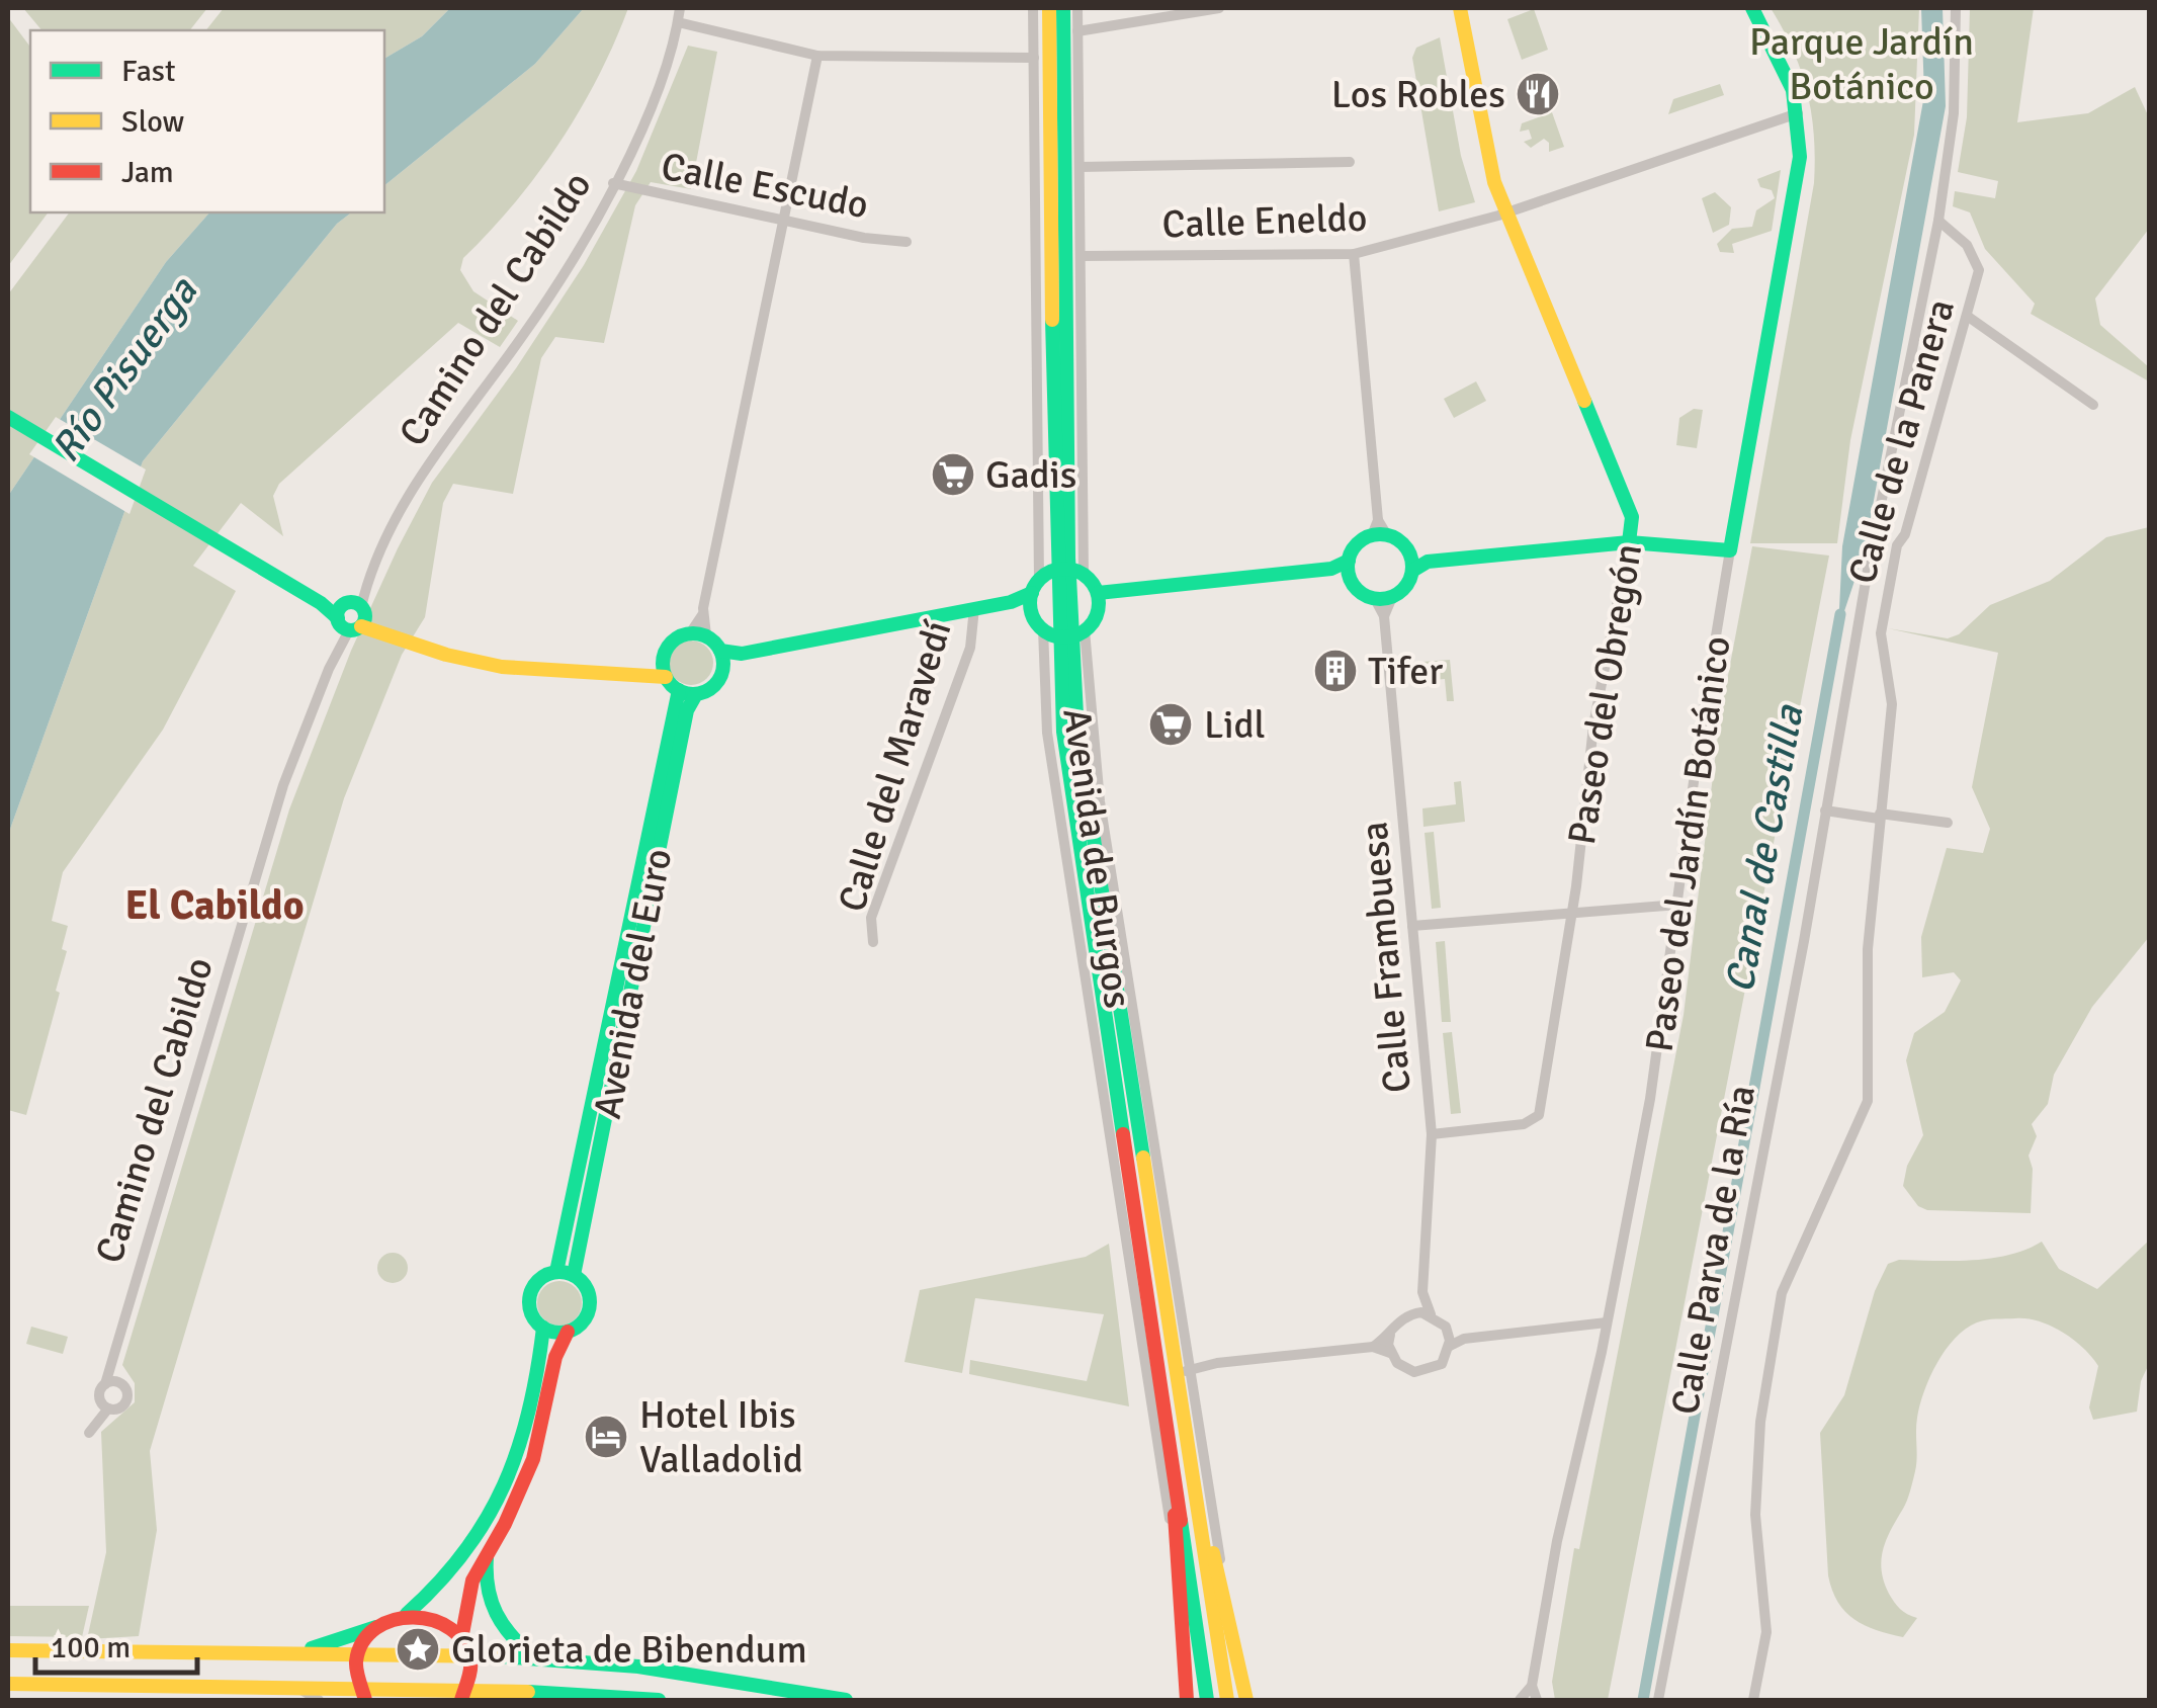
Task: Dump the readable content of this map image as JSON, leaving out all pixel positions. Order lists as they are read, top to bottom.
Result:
{
  "streets": {
    "main road": [
      "Paseo del Obregón",
      "Paseo del Jardín Botánico",
      "Avenida de Burgos",
      "Avenida del Euro"
    ],
    "street": [
      "Calle Escudo",
      "Calle Eneldo",
      "Camino del Cabildo",
      "Calle de la Panera",
      "Calle del Maravedí",
      "Calle Frambuesa",
      "Calle Parva de la Ría"
    ]
  },
  "crossings": [
    ["Calle Escudo", "Camino del Cabildo"],
    ["Calle Eneldo", "Paseo del Obregón"],
    ["Calle Eneldo", "Paseo del Jardín Botánico"],
    ["Calle Eneldo", "Avenida de Burgos"],
    ["Calle de la Panera", "Calle Parva de la Ría"],
    ["Paseo del Obregón", "Calle Frambuesa"]
  ],
  "districts": ["El Cabildo"],
  "water": ["Río Pisuerga", "Canal de Castilla"],
  "parks": ["Parque Jardín Botánico"],
  "places": {
    "restaurant": ["Los Robles"],
    "supermarket": ["Gadis", "Lidl"],
    "building": ["Tifer"],
    "hotel": ["Hotel Ibis Valladolid"],
    "place": ["Glorieta de Bibendum"]
  },
  "legend": ["Fast", "Slow", "Jam"],
  "scale_bar": "100 m"
}
